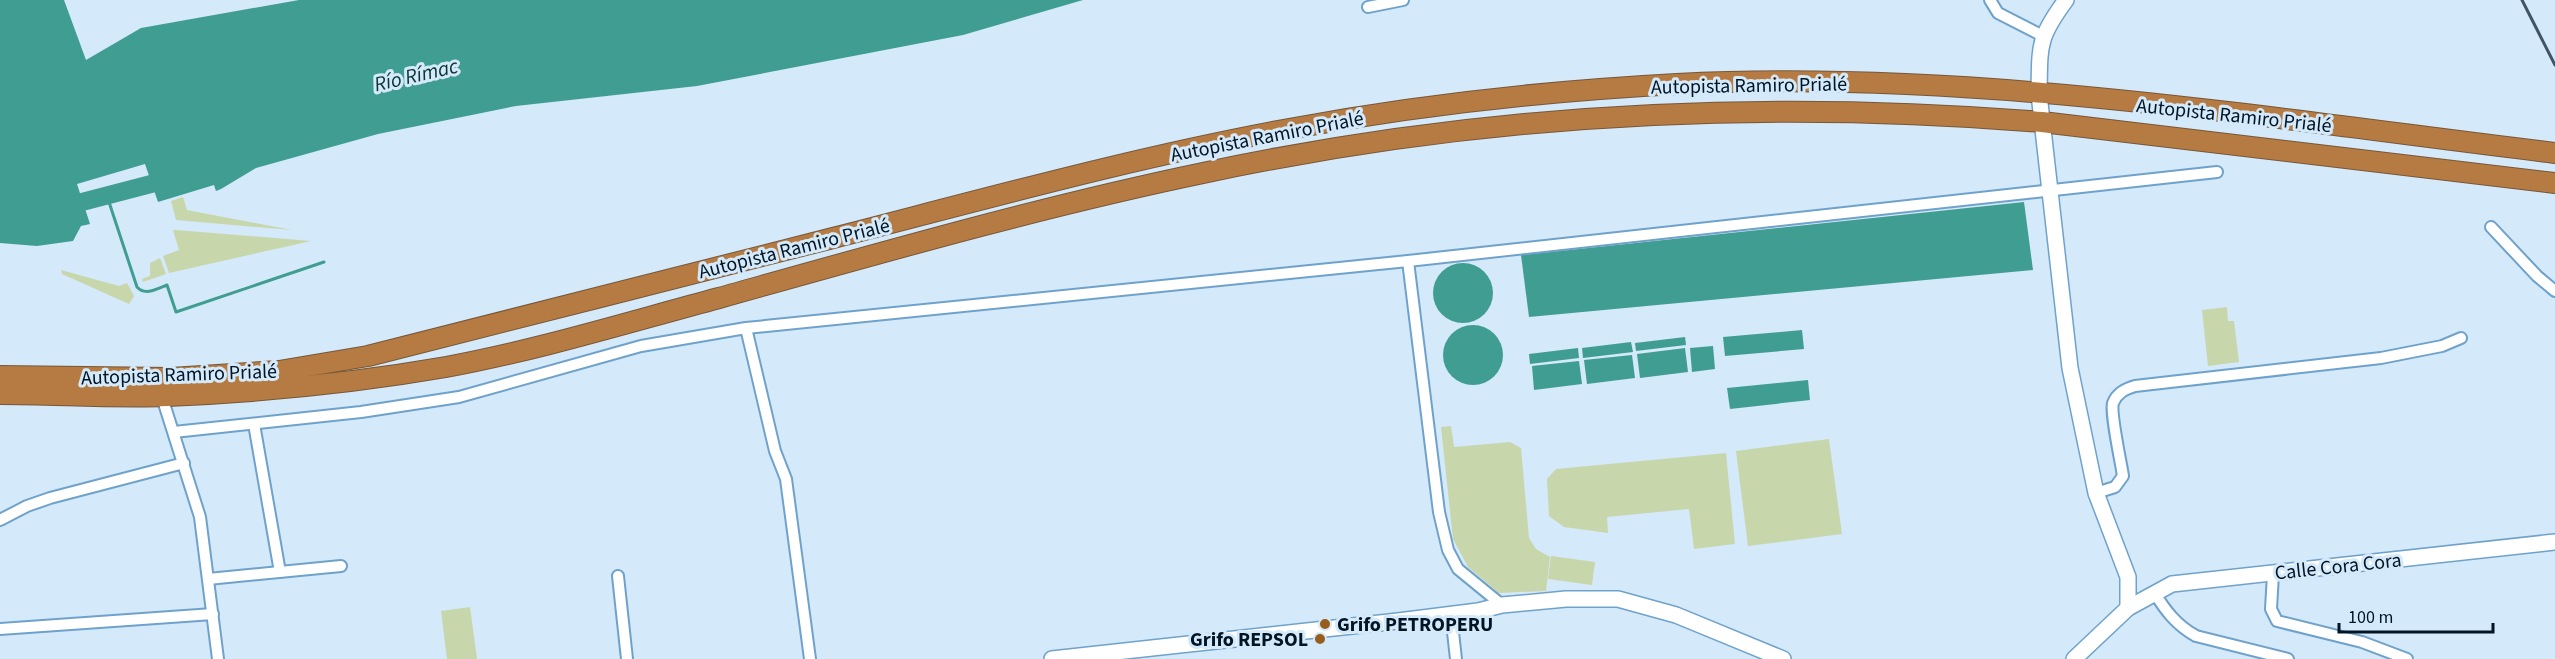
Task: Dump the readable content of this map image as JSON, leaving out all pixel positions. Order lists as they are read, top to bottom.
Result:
{
  "streets": {
    "highway": ["Autopista Ramiro Prialé"],
    "street": ["Calle Cora Cora"]
  },
  "water": ["Río Rímac"],
  "places": ["Grifo PETROPERU", "Grifo REPSOL"],
  "scale_bar": "100 m"
}
